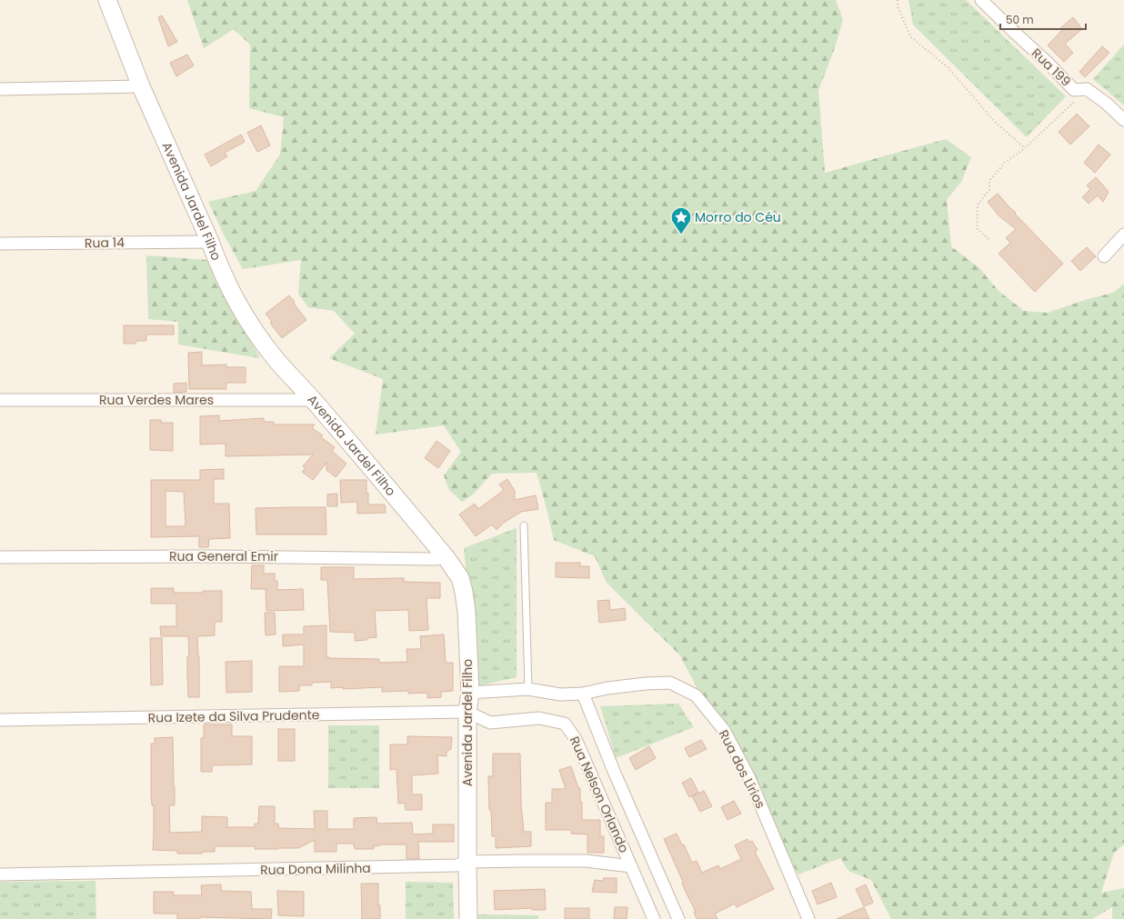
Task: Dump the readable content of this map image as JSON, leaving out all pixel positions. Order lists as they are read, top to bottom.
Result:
{
  "streets": {
    "main road": ["Avenida Jardel Filho"],
    "street": [
      "Rua 199",
      "Rua 14",
      "Rua Verdes Mares",
      "Rua General Emir",
      "Rua Izete da Silva Prudente",
      "Rua dos Lírios",
      "Rua Nelson Orlando",
      "Rua Dona Milinha"
    ]
  },
  "crossings": [
    ["Avenida Jardel Filho", "Rua 14"],
    ["Avenida Jardel Filho", "Rua Verdes Mares"],
    ["Avenida Jardel Filho", "Rua General Emir"],
    ["Avenida Jardel Filho", "Rua Izete da Silva Prudente"],
    ["Avenida Jardel Filho", "Rua dos Lírios"],
    ["Avenida Jardel Filho", "Rua Nelson Orlando"],
    ["Avenida Jardel Filho", "Rua Dona Milinha"],
    ["Rua Izete da Silva Prudente", "Rua Nelson Orlando"],
    ["Rua dos Lírios", "Rua Nelson Orlando"],
    ["Rua Nelson Orlando", "Rua Dona Milinha"]
  ],
  "places": {
    "place": ["Morro do Céu"]
  },
  "scale_bar": "50 m"
}
